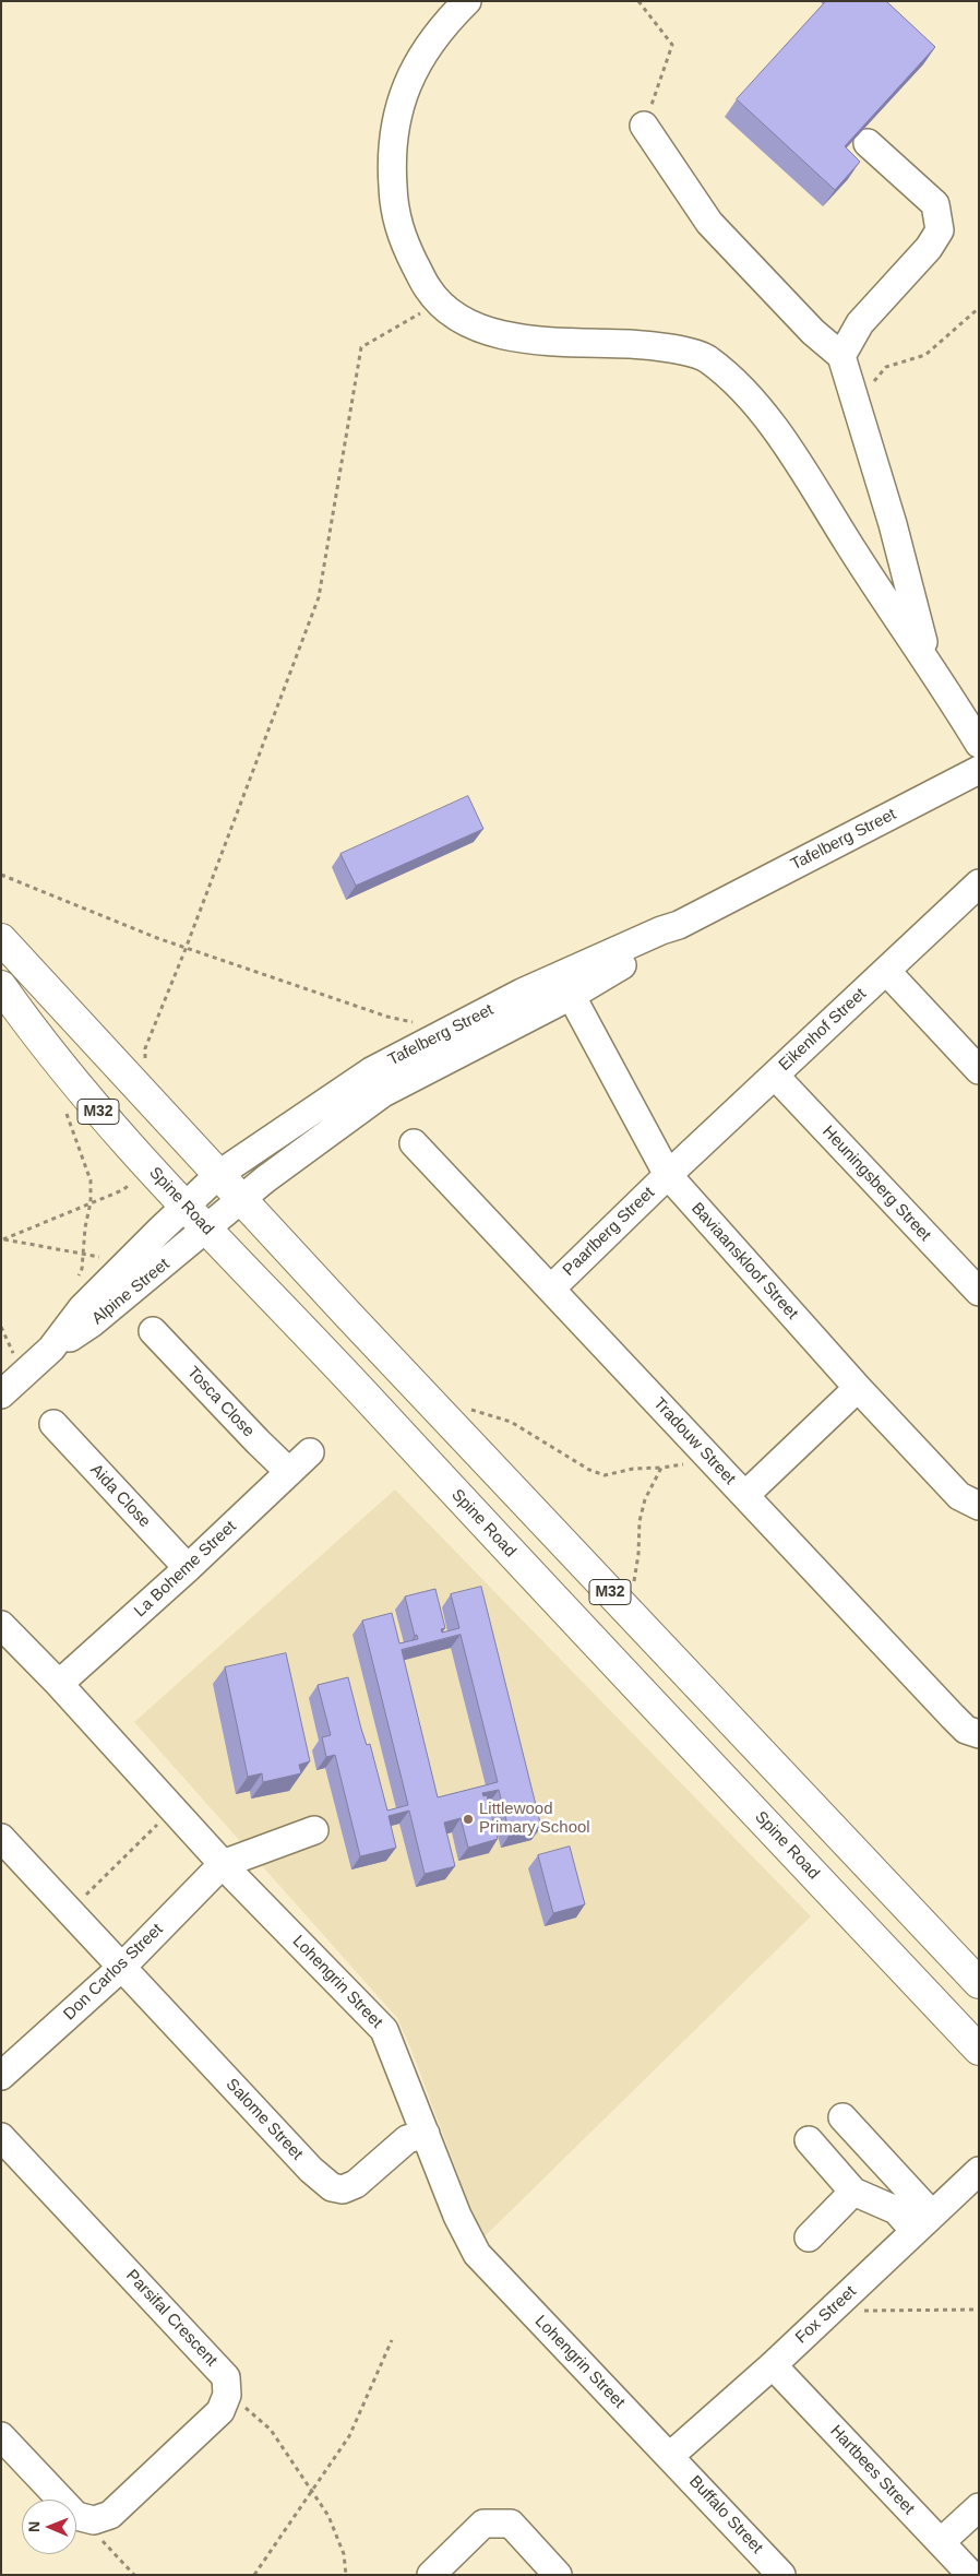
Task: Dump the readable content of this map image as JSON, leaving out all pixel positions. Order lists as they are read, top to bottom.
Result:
{
  "streets": {
    "main road": ["M32", "Spine Road"],
    "street": [
      "Tafelberg Street",
      "Eikenhof Street",
      "Heuningsberg Street",
      "Paarlberg Street",
      "Baviaanskloof Street",
      "Alpine Street",
      "Tosca Close",
      "Tradouw Street",
      "Aida Close",
      "La Boheme Street",
      "Don Carlos Street",
      "Lohengrin Street",
      "Salome Street",
      "Fox Street",
      "Parsifal Crescent",
      "Hartbees Street",
      "Buffalo Street"
    ]
  },
  "crossings": [
    ["Tafelberg Street", "M32"],
    ["Tafelberg Street", "Spine Road"],
    ["Tafelberg Street", "Baviaanskloof Street"],
    ["Tafelberg Street", "Alpine Street"],
    ["Eikenhof Street", "Heuningsberg Street"],
    ["Eikenhof Street", "Paarlberg Street"],
    ["Eikenhof Street", "Baviaanskloof Street"],
    ["Spine Road", "Alpine Street"],
    ["Paarlberg Street", "Baviaanskloof Street"],
    ["Paarlberg Street", "Tradouw Street"],
    ["Tosca Close", "La Boheme Street"],
    ["Aida Close", "La Boheme Street"],
    ["La Boheme Street", "Lohengrin Street"],
    ["Don Carlos Street", "Lohengrin Street"],
    ["Don Carlos Street", "Salome Street"],
    ["Lohengrin Street", "Salome Street"],
    ["Lohengrin Street", "Fox Street"],
    ["Lohengrin Street", "Buffalo Street"],
    ["Fox Street", "Hartbees Street"],
    ["Fox Street", "Buffalo Street"]
  ],
  "places": ["Littlewood Primary School"],
  "north": "left"
}
